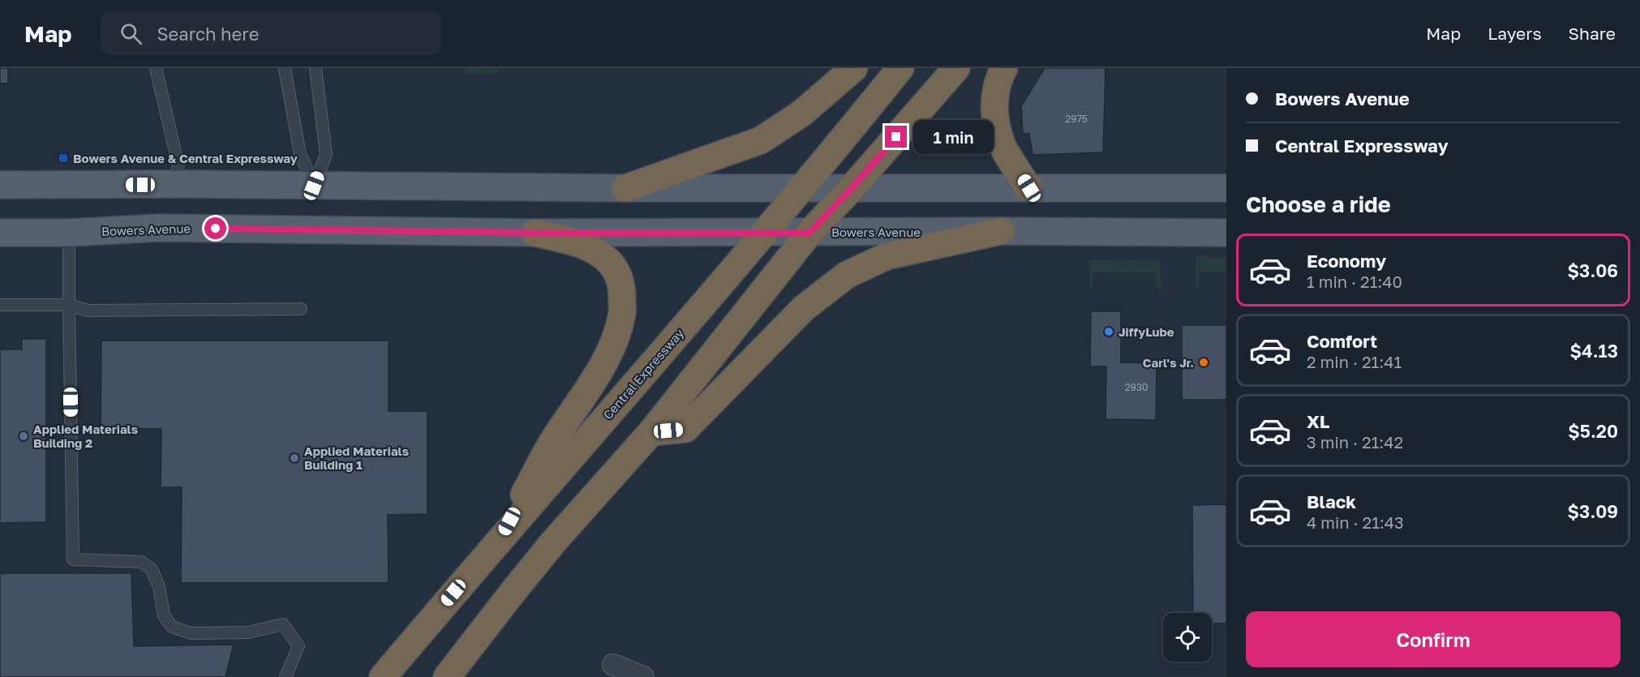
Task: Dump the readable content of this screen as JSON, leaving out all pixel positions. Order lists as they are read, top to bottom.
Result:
{
  "streets": {
    "highway": ["Central Expressway"],
    "main road": ["Bowers Avenue"]
  },
  "crossings": [
    ["Bowers Avenue", "Central Expressway"]
  ],
  "places": {
    "transit": ["Bowers Avenue & Central Expressway"],
    "other": [
      "JiffyLube",
      "Carl's Jr.",
      "Applied Materials Building 2",
      "Applied Materials Building 1"
    ]
  },
  "house_numbers": ["2975", "2930"],
  "page": {
    "header": "Map",
    "search": "Search here",
    "nav": ["Map", "Layers", "Share"],
    "banner": ["Bowers Avenue", "Central Expressway"],
    "bubble": "1 min",
    "heading": "Choose a ride",
    "list": [
      {
        "name": "Economy",
        "note": "1 min · 21:40",
        "value": "$3.06"
      },
      {
        "name": "Comfort",
        "note": "2 min · 21:41",
        "value": "$4.13"
      },
      {
        "name": "XL",
        "note": "3 min · 21:42",
        "value": "$5.20"
      },
      {
        "name": "Black",
        "note": "4 min · 21:43",
        "value": "$3.09"
      }
    ],
    "buttons": "Confirm"
  }
}
